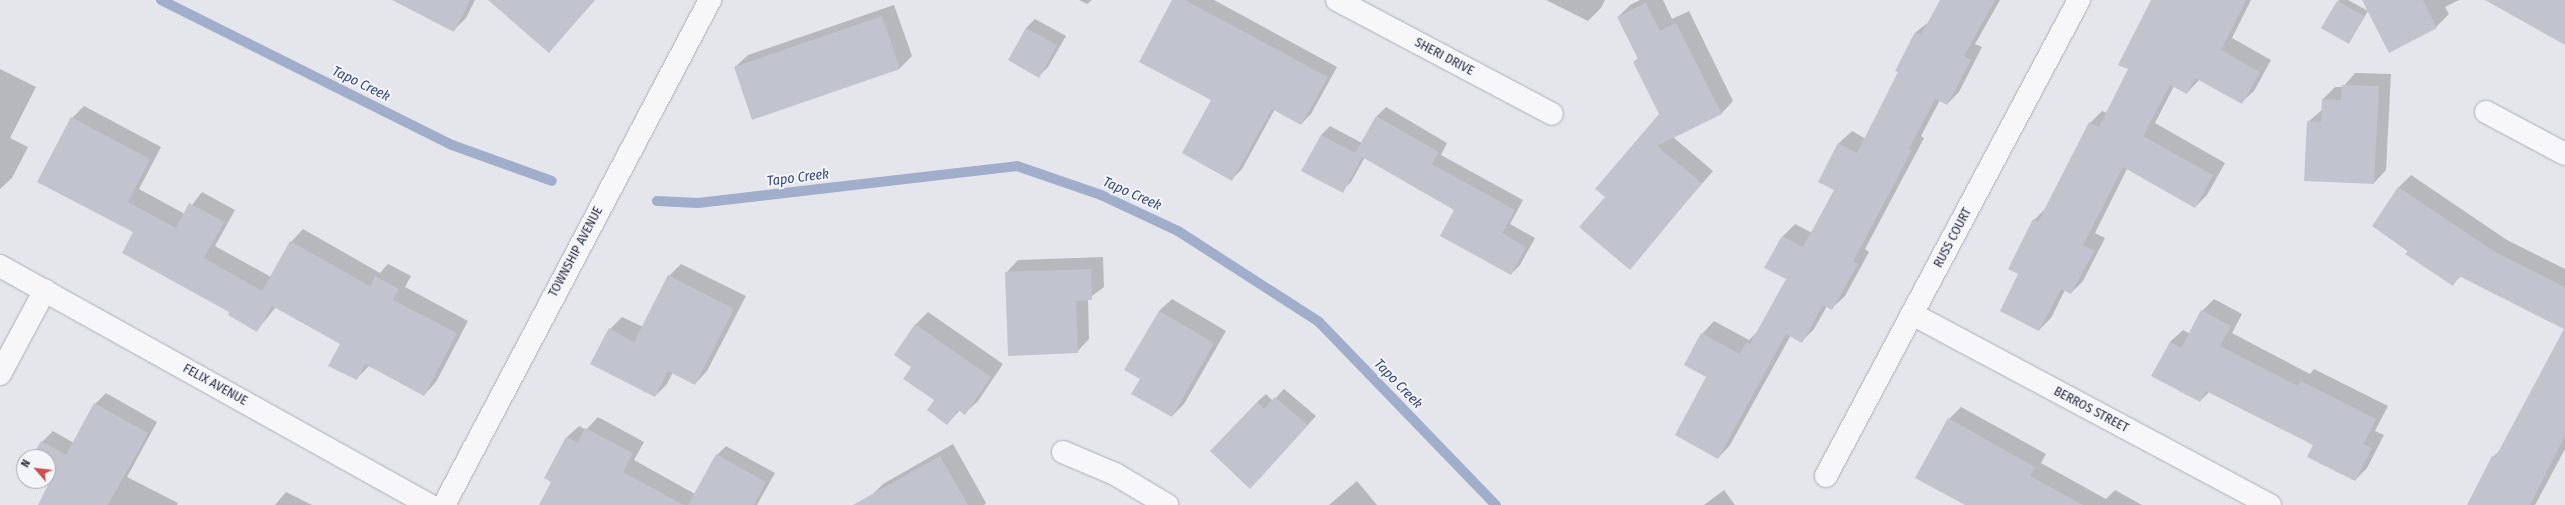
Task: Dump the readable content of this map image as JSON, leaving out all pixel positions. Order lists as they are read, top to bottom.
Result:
{
  "streets": {
    "street": [
      "SHERI DRIVE",
      "RUSS COURT",
      "TOWNSHIP AVENUE",
      "FELIX AVENUE",
      "BERROS STREET"
    ]
  },
  "crossings": [
    ["RUSS COURT", "BERROS STREET"]
  ],
  "water": ["Tapo Creek"],
  "north": "top left"
}
